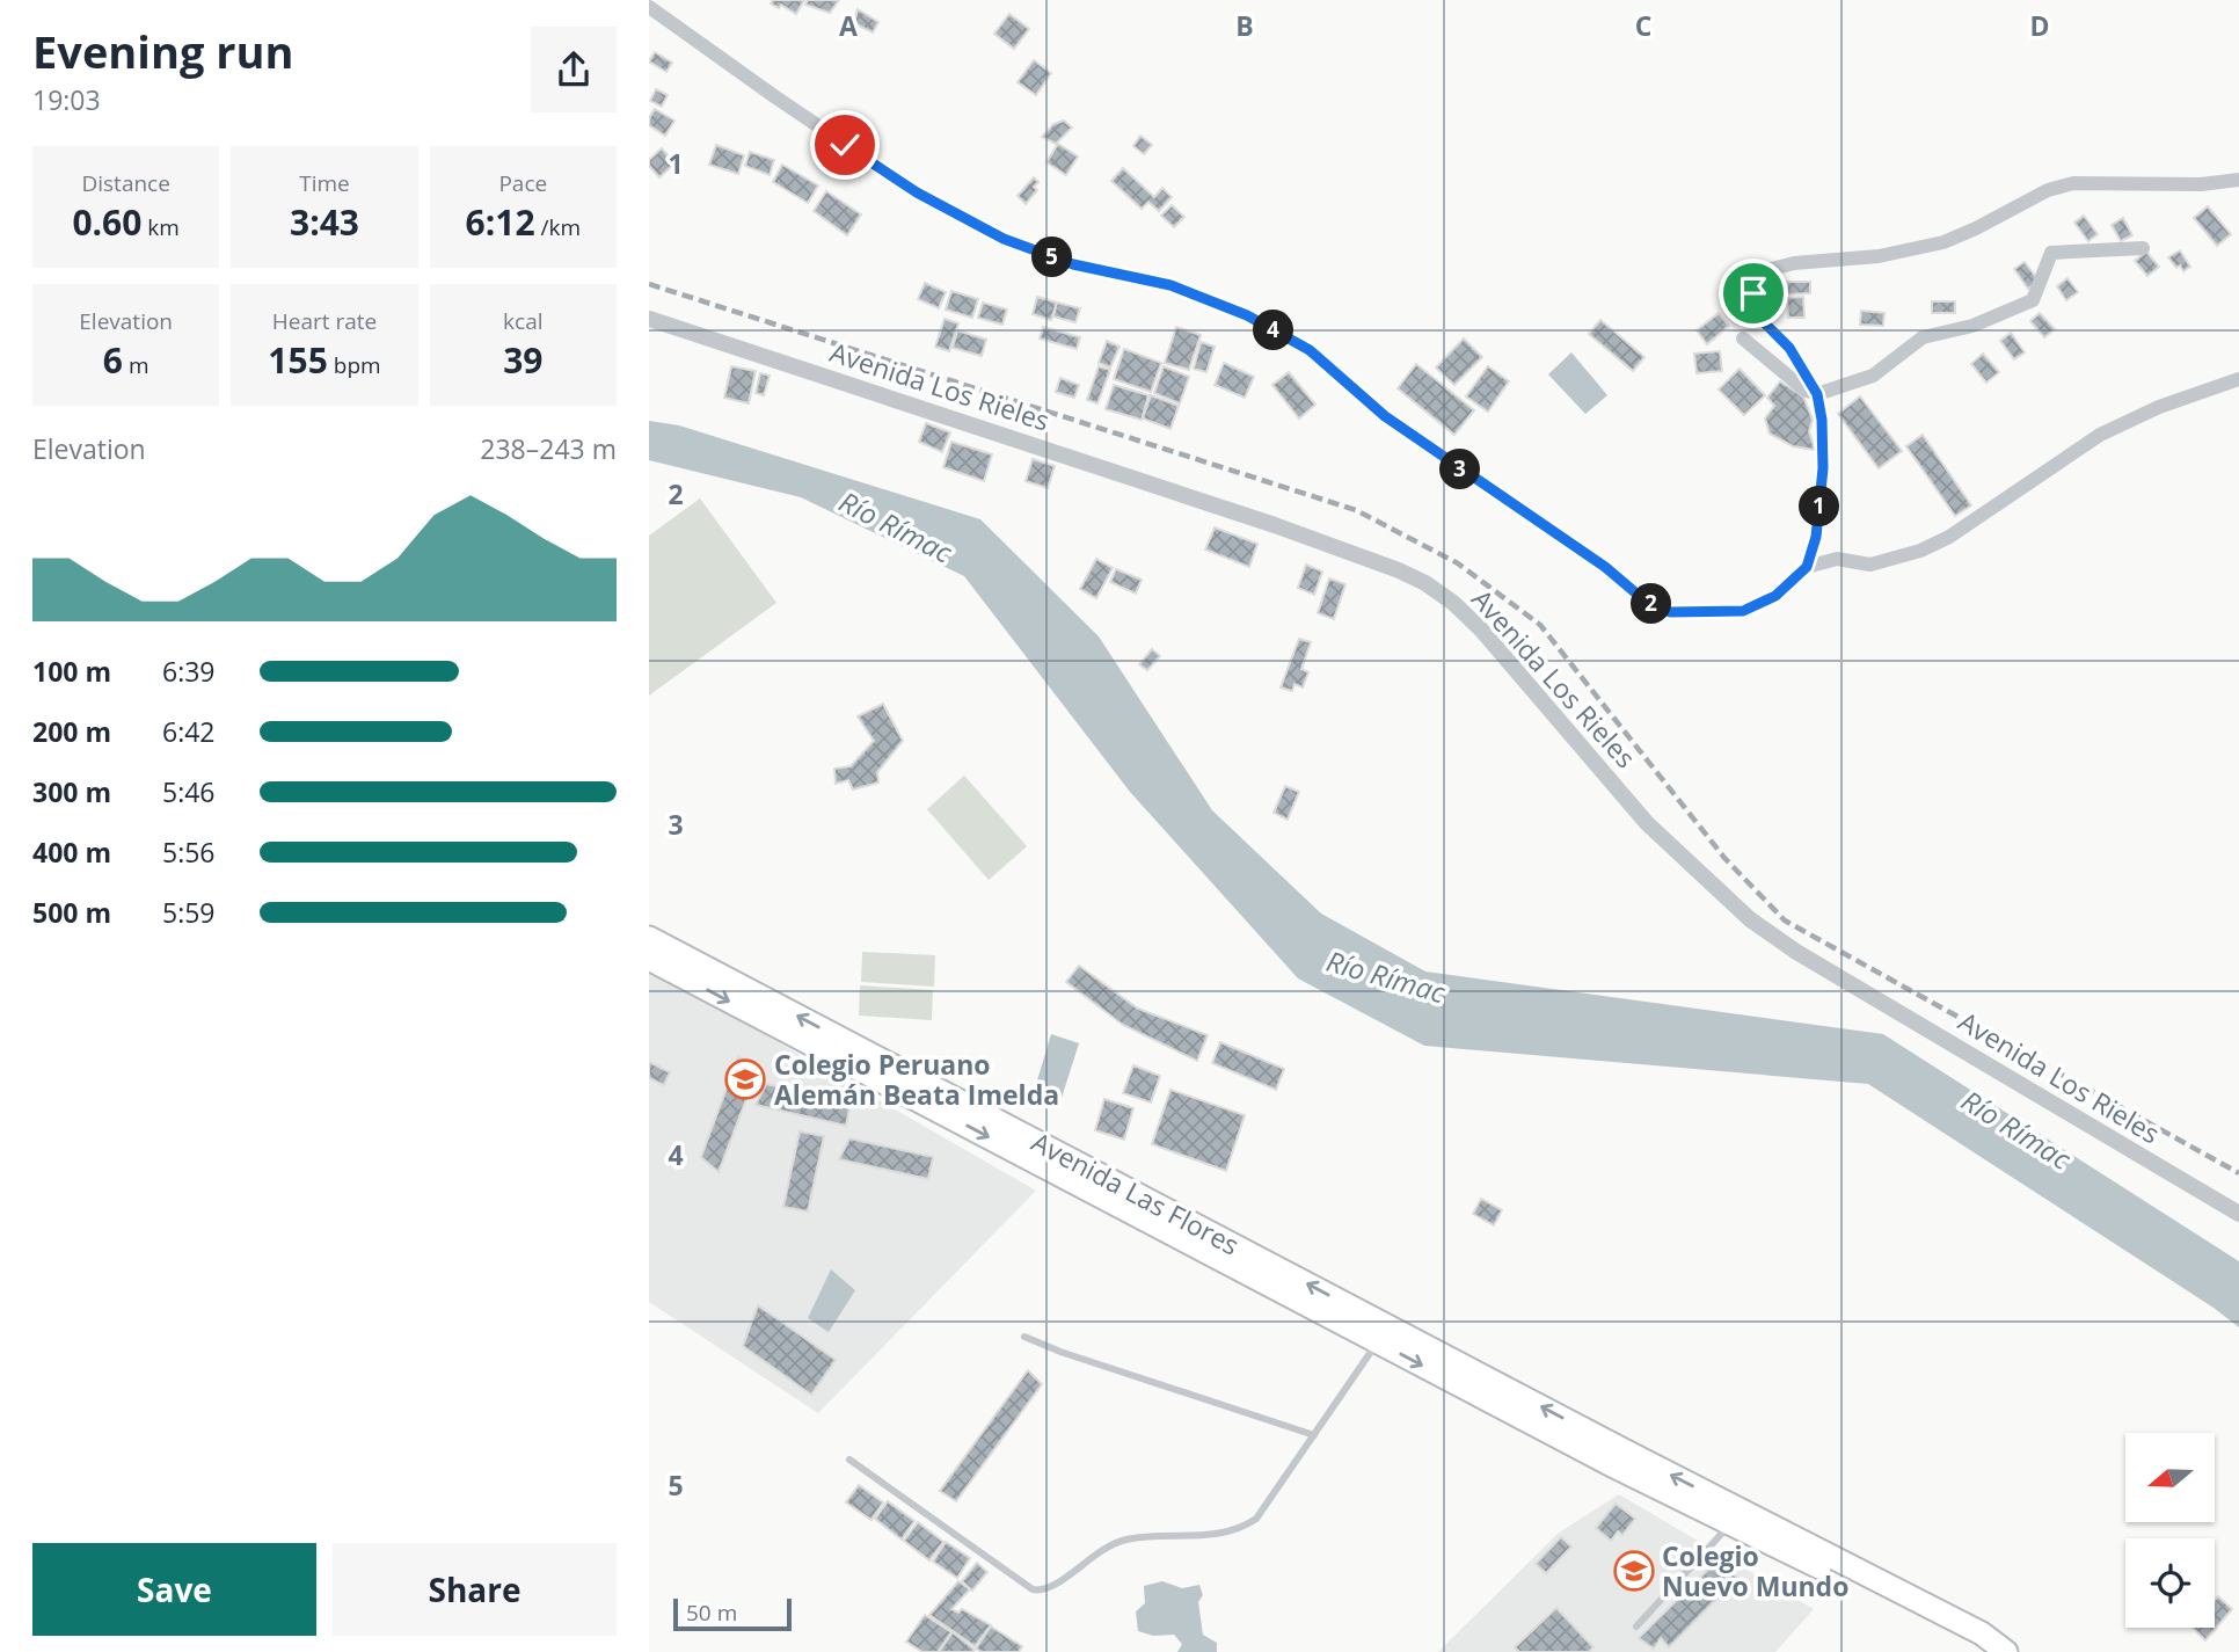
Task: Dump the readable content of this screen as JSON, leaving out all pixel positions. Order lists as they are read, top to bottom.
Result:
{
  "streets": {
    "highway": ["Avenida Las Flores"],
    "street": ["Avenida Los Rieles"]
  },
  "water": ["Río Rímac"],
  "places": {
    "school or university": ["Colegio Peruano Alemán Beata Imelda", "Colegio Nuevo Mundo"]
  },
  "scale_bar": "50 m",
  "north": "left",
  "page": {
    "heading": ["Evening run", "19:03"],
    "stats": [
      ["Distance", "0.60 km"],
      ["Time", "3:43"],
      ["Pace", "6:12 /km"],
      ["Elevation", "6 m"],
      ["Heart rate", "155 bpm"],
      ["kcal", "39"]
    ],
    "pins": [
      "5",
      "4",
      "3",
      "1",
      "2"
    ],
    "chart": ["Elevation", "238–243 m"],
    "list": [
      {
        "name": "100 m",
        "note": "6:39"
      },
      {
        "name": "200 m",
        "note": "6:42"
      },
      {
        "name": "300 m",
        "note": "5:46"
      },
      {
        "name": "400 m",
        "note": "5:56"
      },
      {
        "name": "500 m",
        "note": "5:59"
      }
    ],
    "buttons": ["Save", "Share"],
    "scale": "50 m"
  },
  "grid": {
    "columns": [
      "A",
      "B",
      "C",
      "D"
    ],
    "rows": [
      "1",
      "2",
      "3",
      "4",
      "5"
    ]
  }
}
